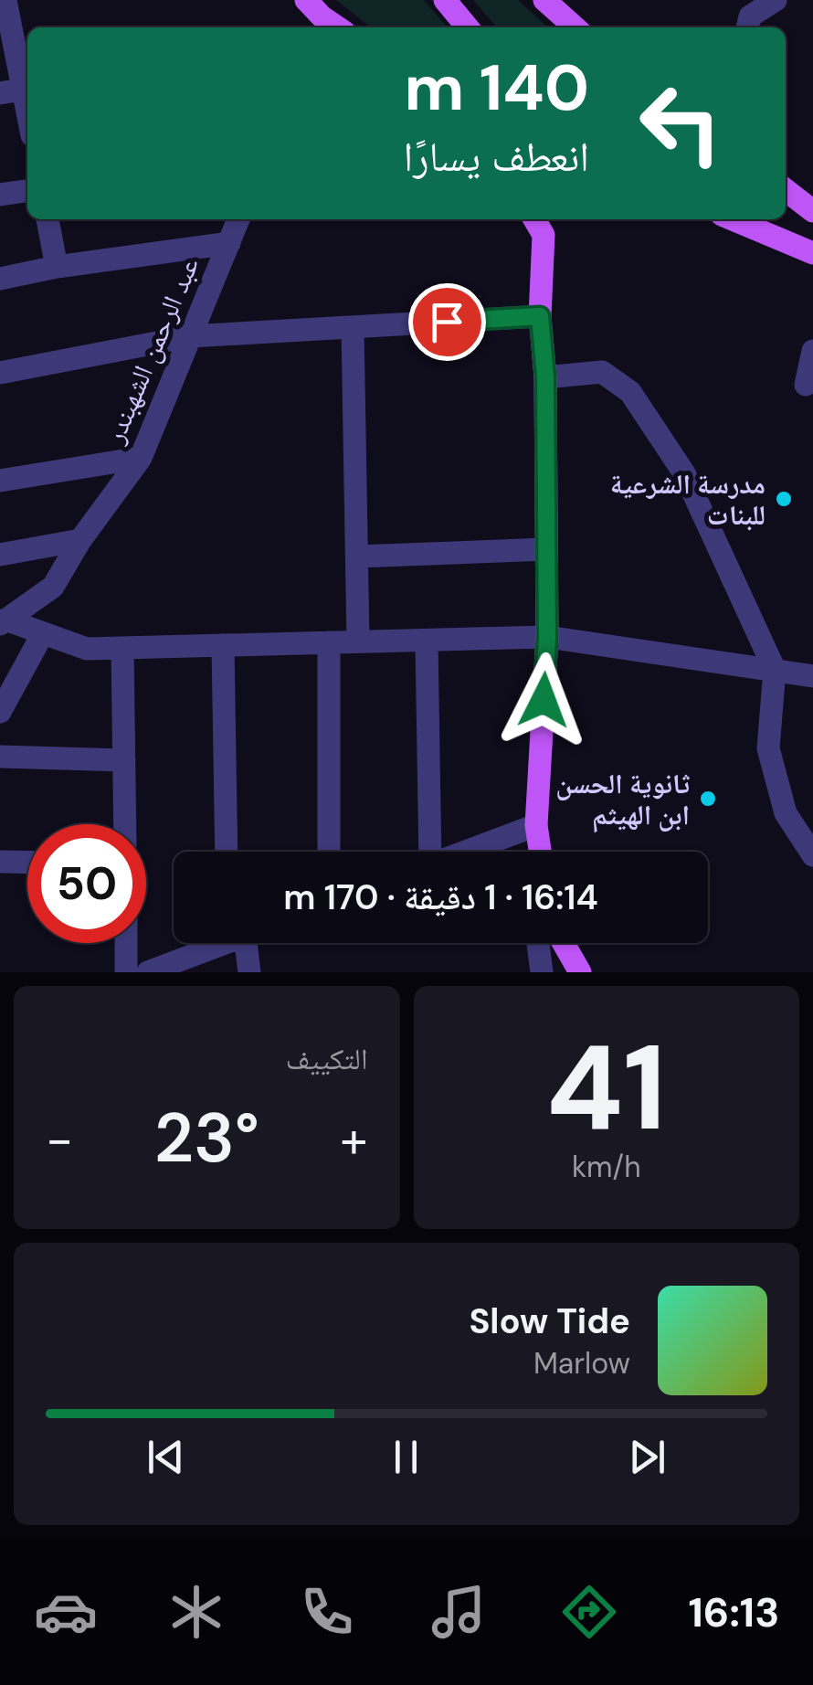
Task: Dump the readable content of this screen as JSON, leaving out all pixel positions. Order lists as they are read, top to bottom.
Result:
{
  "streets": {
    "street": ["عبد الرحمن الشهبندر"]
  },
  "places": ["مدرسة الشرعية للبنات", "ثانوية الحسن ابن الهيثم"],
  "page": {
    "turn": ["140 m", "انعطف يسارًا"],
    "limit": "50",
    "trip": "16:14 · 1 دقيقة · 170 m",
    "tile": [
      ["41", "km/h"],
      "التكييف"
    ],
    "heat": ["−", "23°", "+"],
    "song": ["Slow Tide", "Marlow"],
    "tabs": "16:13"
  }
}
